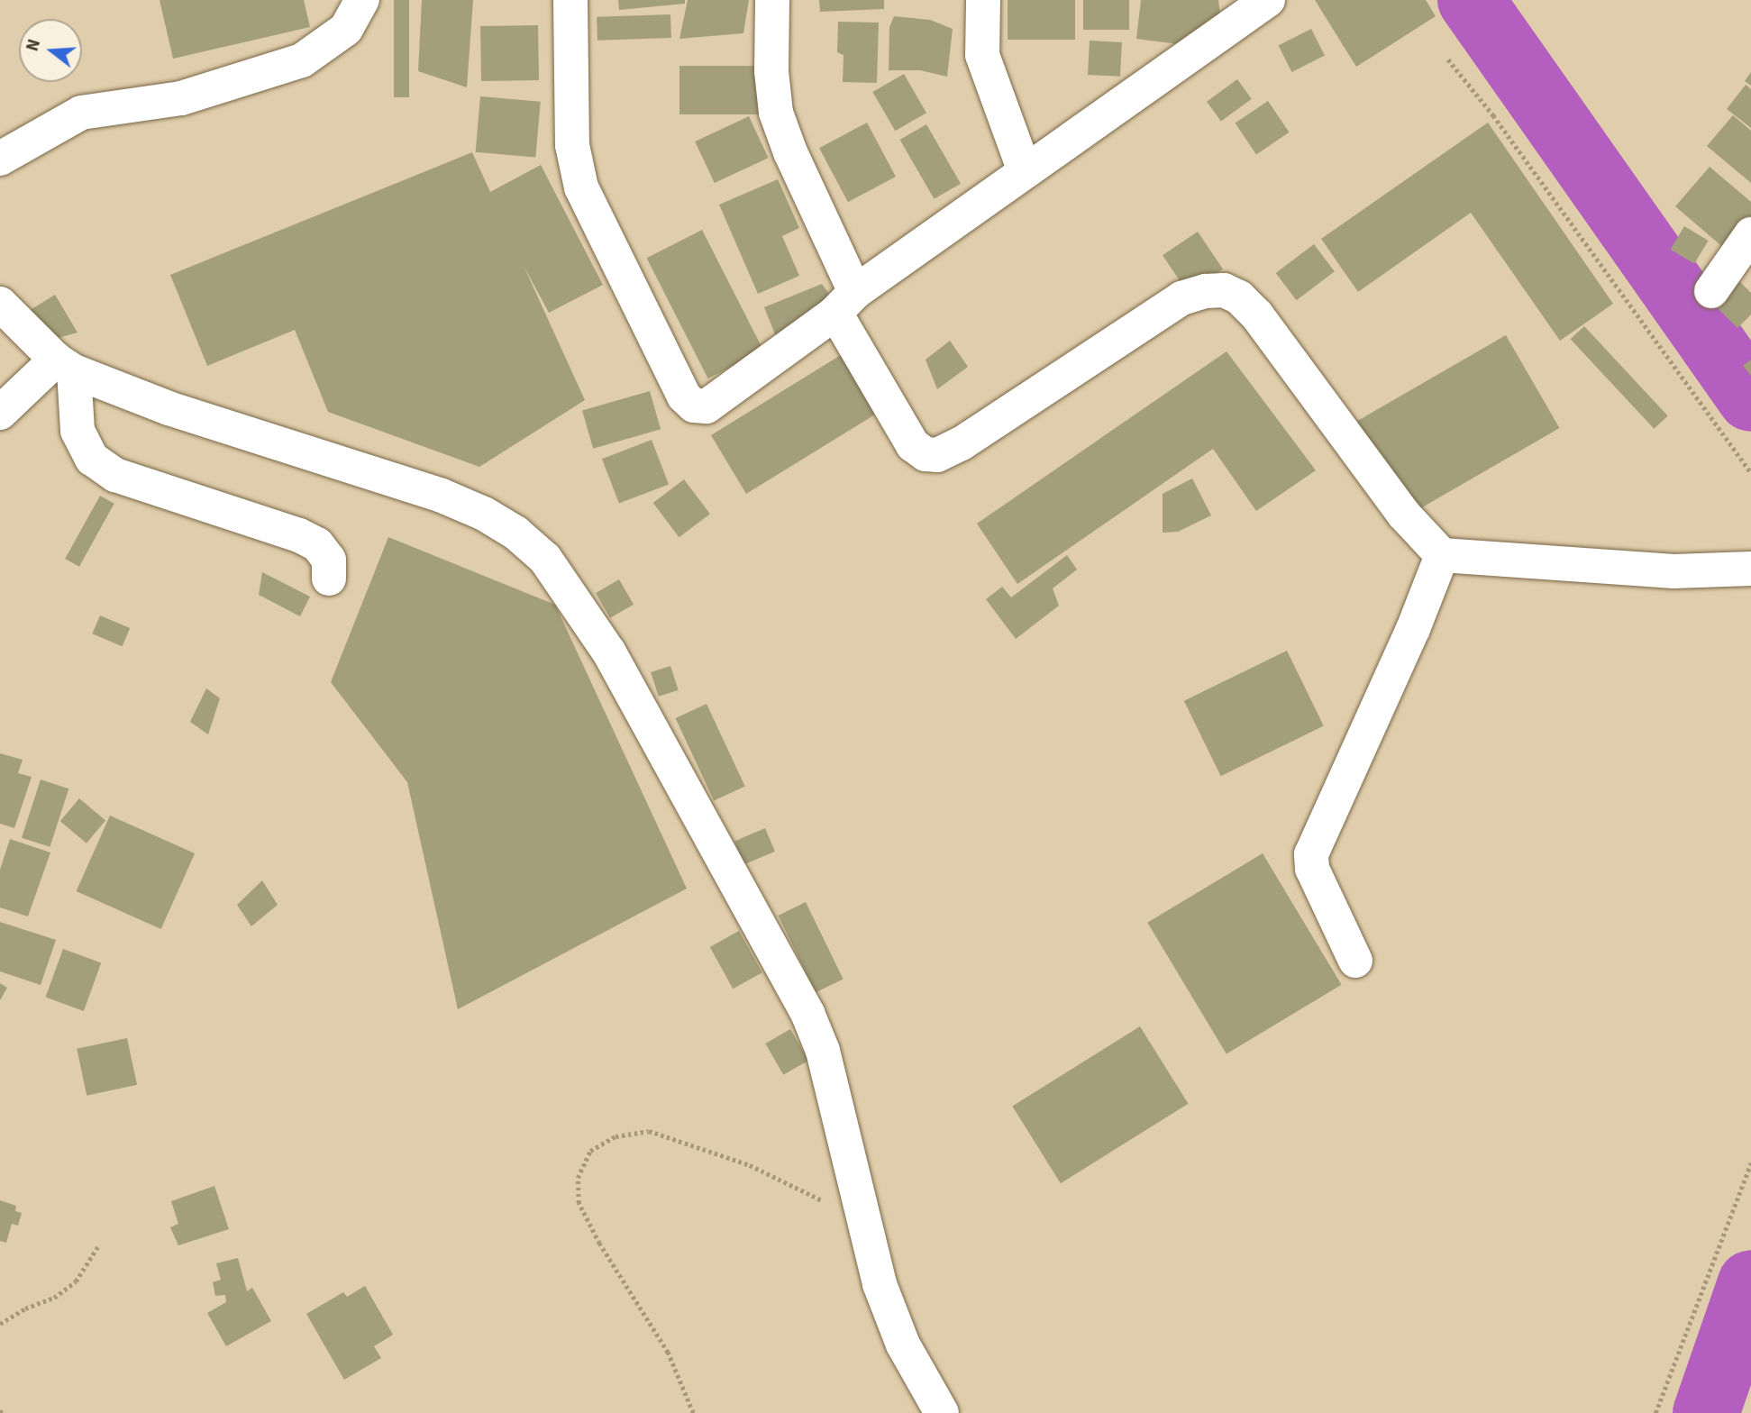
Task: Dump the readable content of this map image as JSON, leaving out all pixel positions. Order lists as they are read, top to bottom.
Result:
{
  "north": "left"
}
